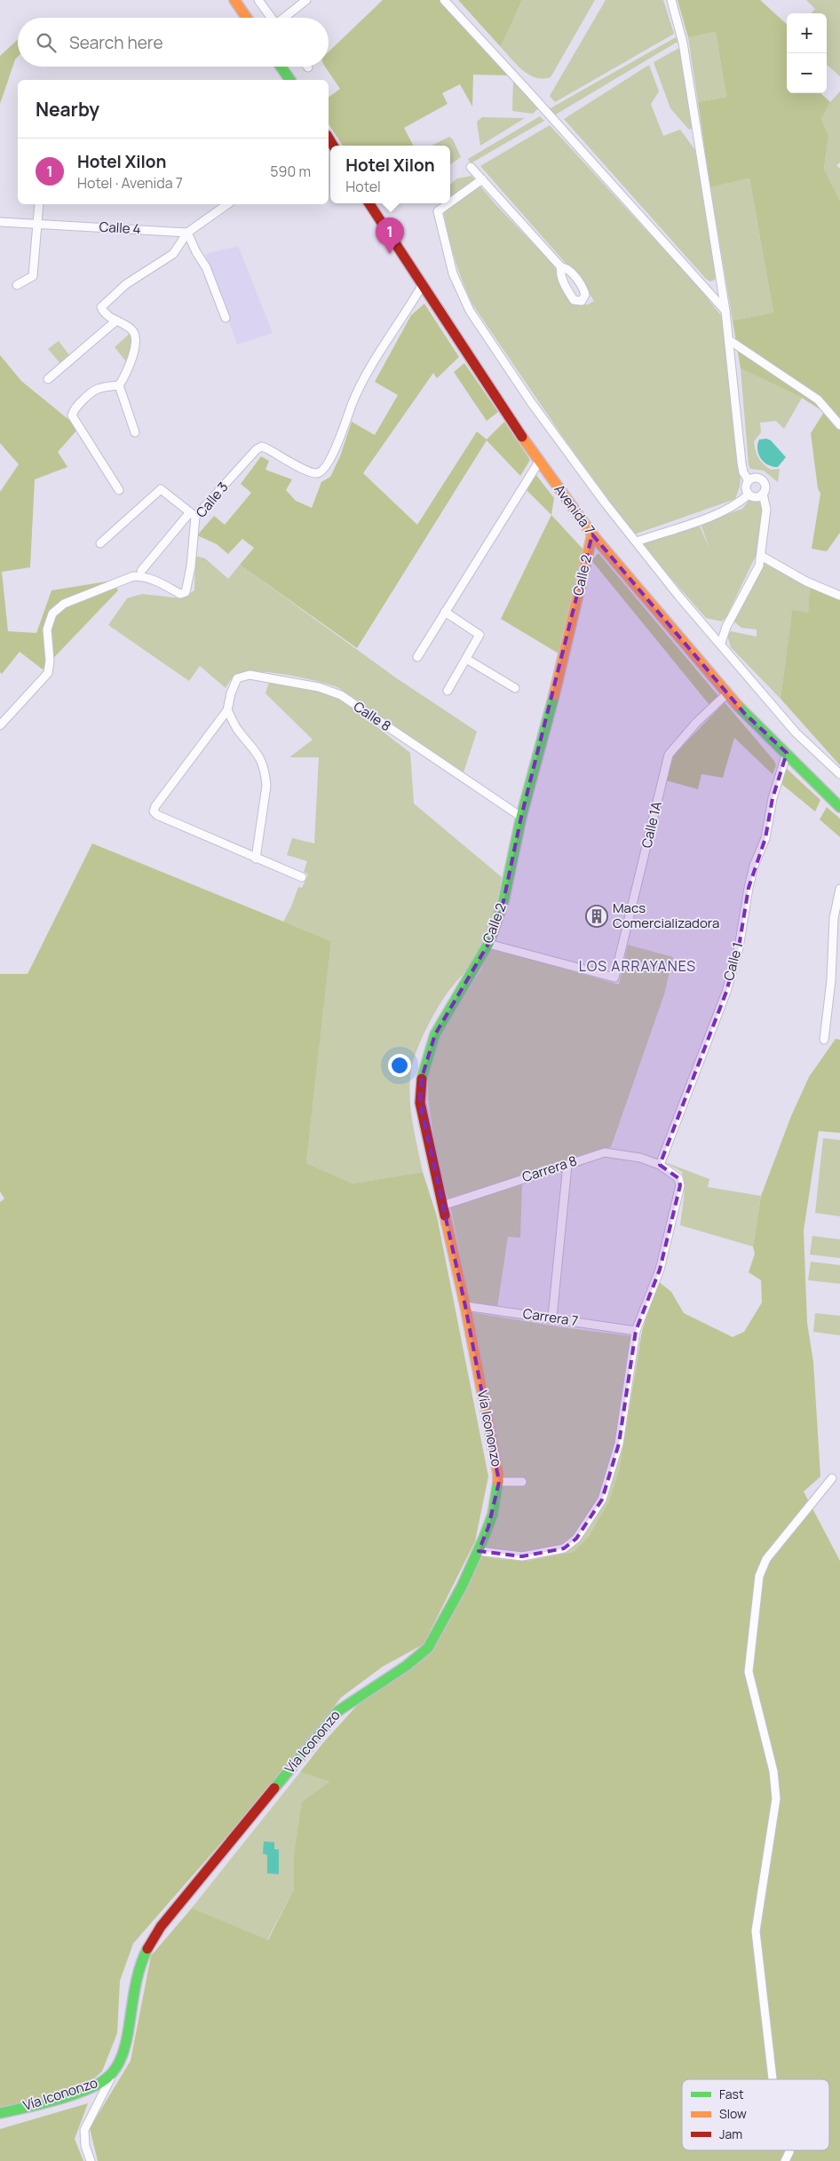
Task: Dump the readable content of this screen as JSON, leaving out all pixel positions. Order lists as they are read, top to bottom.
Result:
{
  "streets": {
    "main road": ["Avenida 7", "Calle 2", "Vía Icononzo"],
    "street": [
      "Calle 4",
      "Calle 3",
      "Calle 8",
      "Calle 1A",
      "Calle 1",
      "Carrera 8",
      "Carrera 7"
    ]
  },
  "crossings": [
    ["Calle 3", "Avenida 7"],
    ["Avenida 7", "Calle 2"],
    ["Avenida 7", "Calle 1A"],
    ["Avenida 7", "Calle 1"],
    ["Calle 2", "Calle 8"],
    ["Calle 2", "Calle 1A"],
    ["Calle 2", "Carrera 8"],
    ["Calle 2", "Carrera 7"],
    ["Calle 2", "Vía Icononzo"],
    ["Calle 1", "Carrera 8"],
    ["Carrera 8", "Carrera 7"],
    ["Carrera 8", "Vía Icononzo"],
    ["Carrera 7", "Vía Icononzo"]
  ],
  "districts": ["LOS ARRAYANES"],
  "places": {
    "building": ["Macs Comercializadora"]
  },
  "legend": ["Fast", "Slow", "Jam"],
  "page": {
    "map_buttons": ["+", "−"],
    "search": "Search here",
    "heading": "Nearby",
    "list": [
      {
        "mark": "1",
        "name": "Hotel Xilon",
        "note": "Hotel · Avenida 7",
        "value": "590 m"
      }
    ],
    "popup": ["Hotel Xilon", "Hotel"],
    "pins": "1"
  }
}
